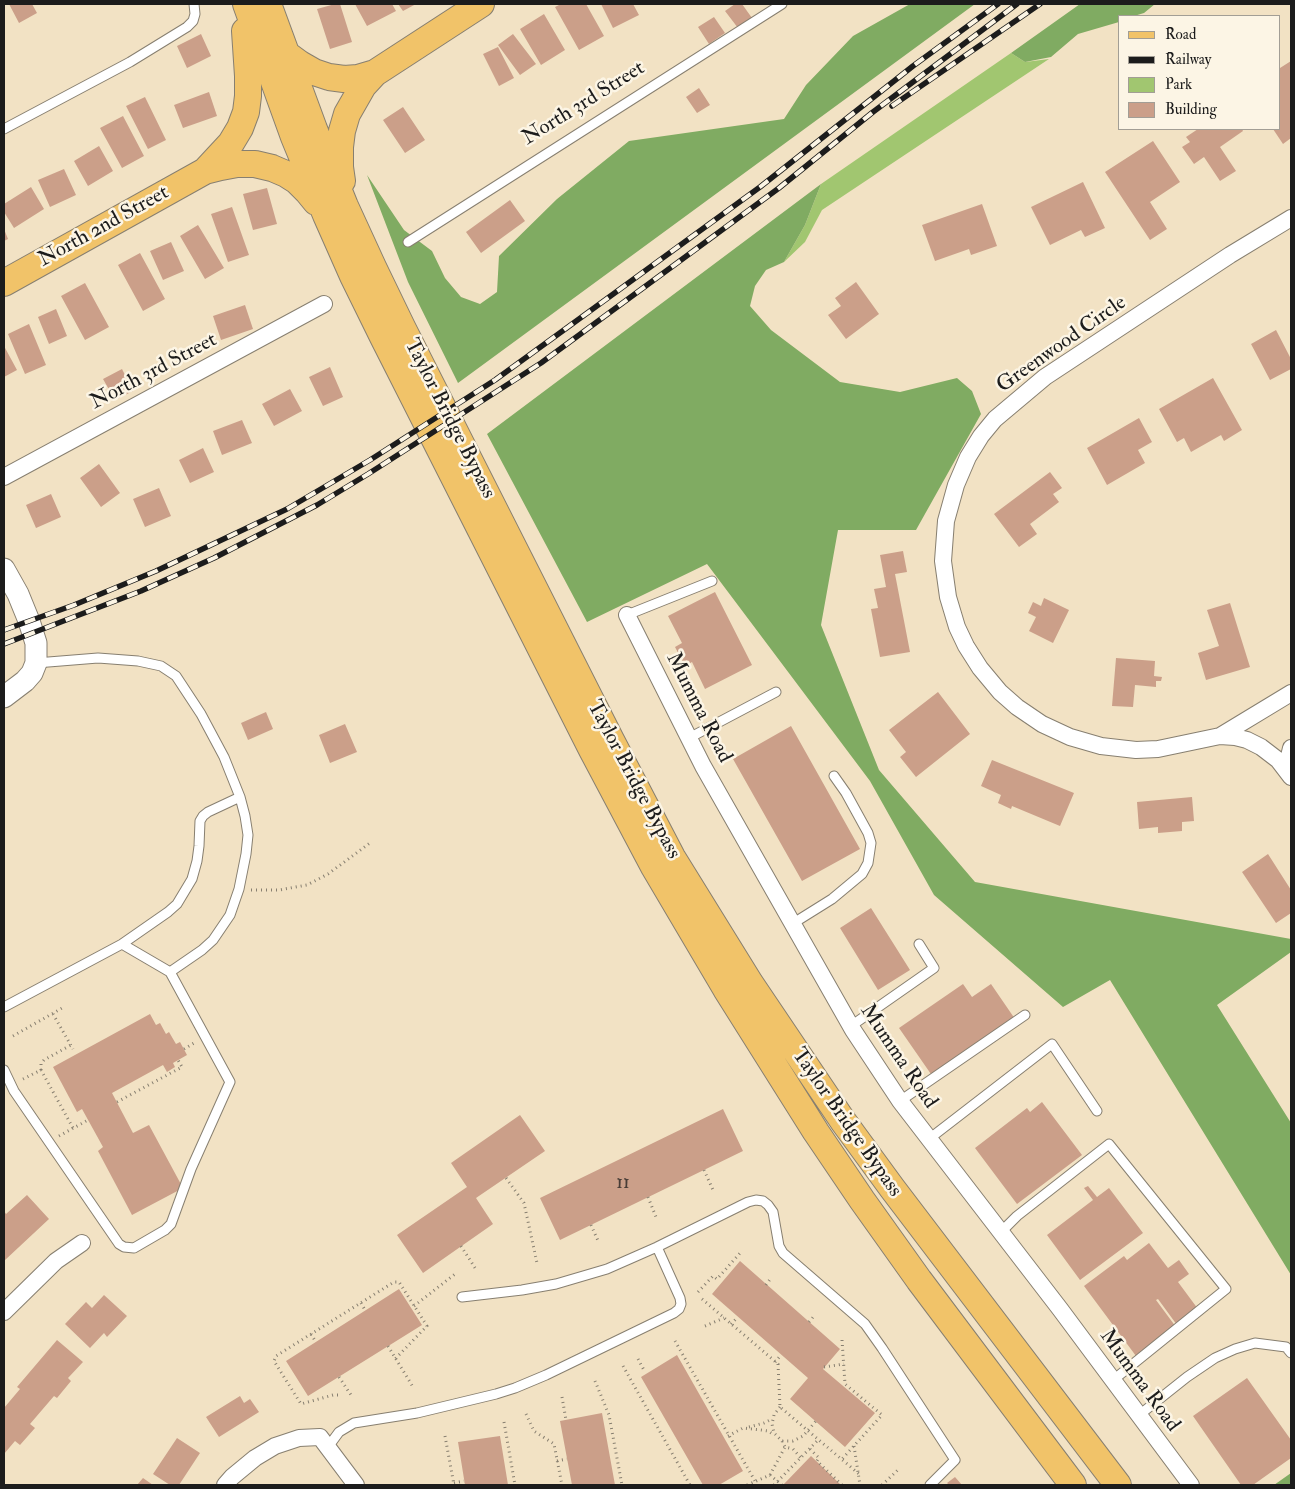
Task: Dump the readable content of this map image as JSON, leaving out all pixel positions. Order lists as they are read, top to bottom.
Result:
{
  "streets": {
    "main road": ["North 2nd Street", "Taylor Bridge Bypass"],
    "street": ["North 3rd Street", "Greenwood Circle", "Mumma Road"]
  },
  "house_numbers": ["11"],
  "legend": [
    "Road",
    "Railway",
    "Park",
    "Building"
  ]
}
